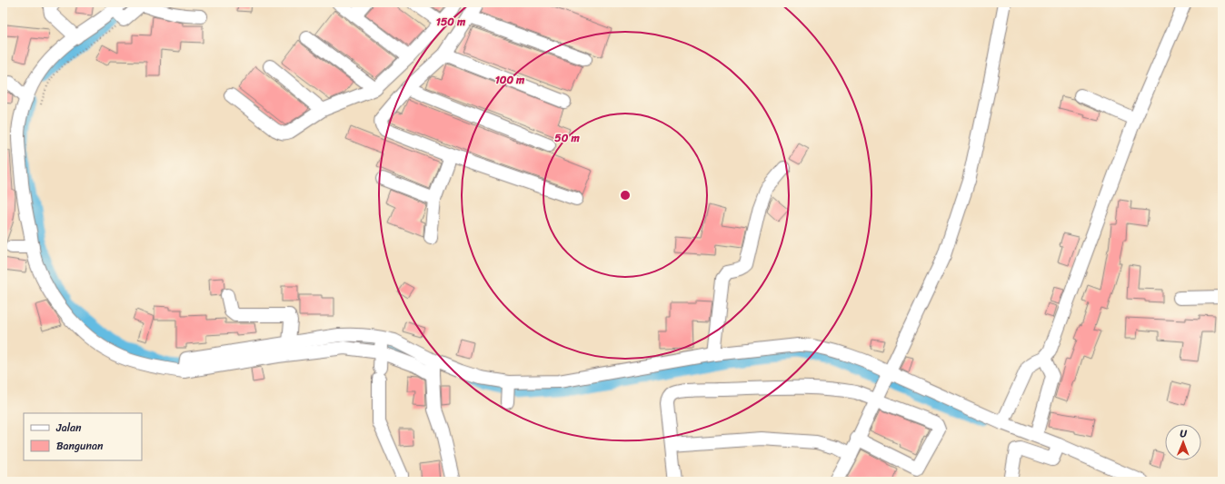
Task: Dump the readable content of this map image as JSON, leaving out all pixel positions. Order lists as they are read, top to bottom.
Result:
{
  "legend": ["Jalan", "Bangunan"],
  "north": "top",
  "rings": ["150 m", "100 m", "50 m"]
}
